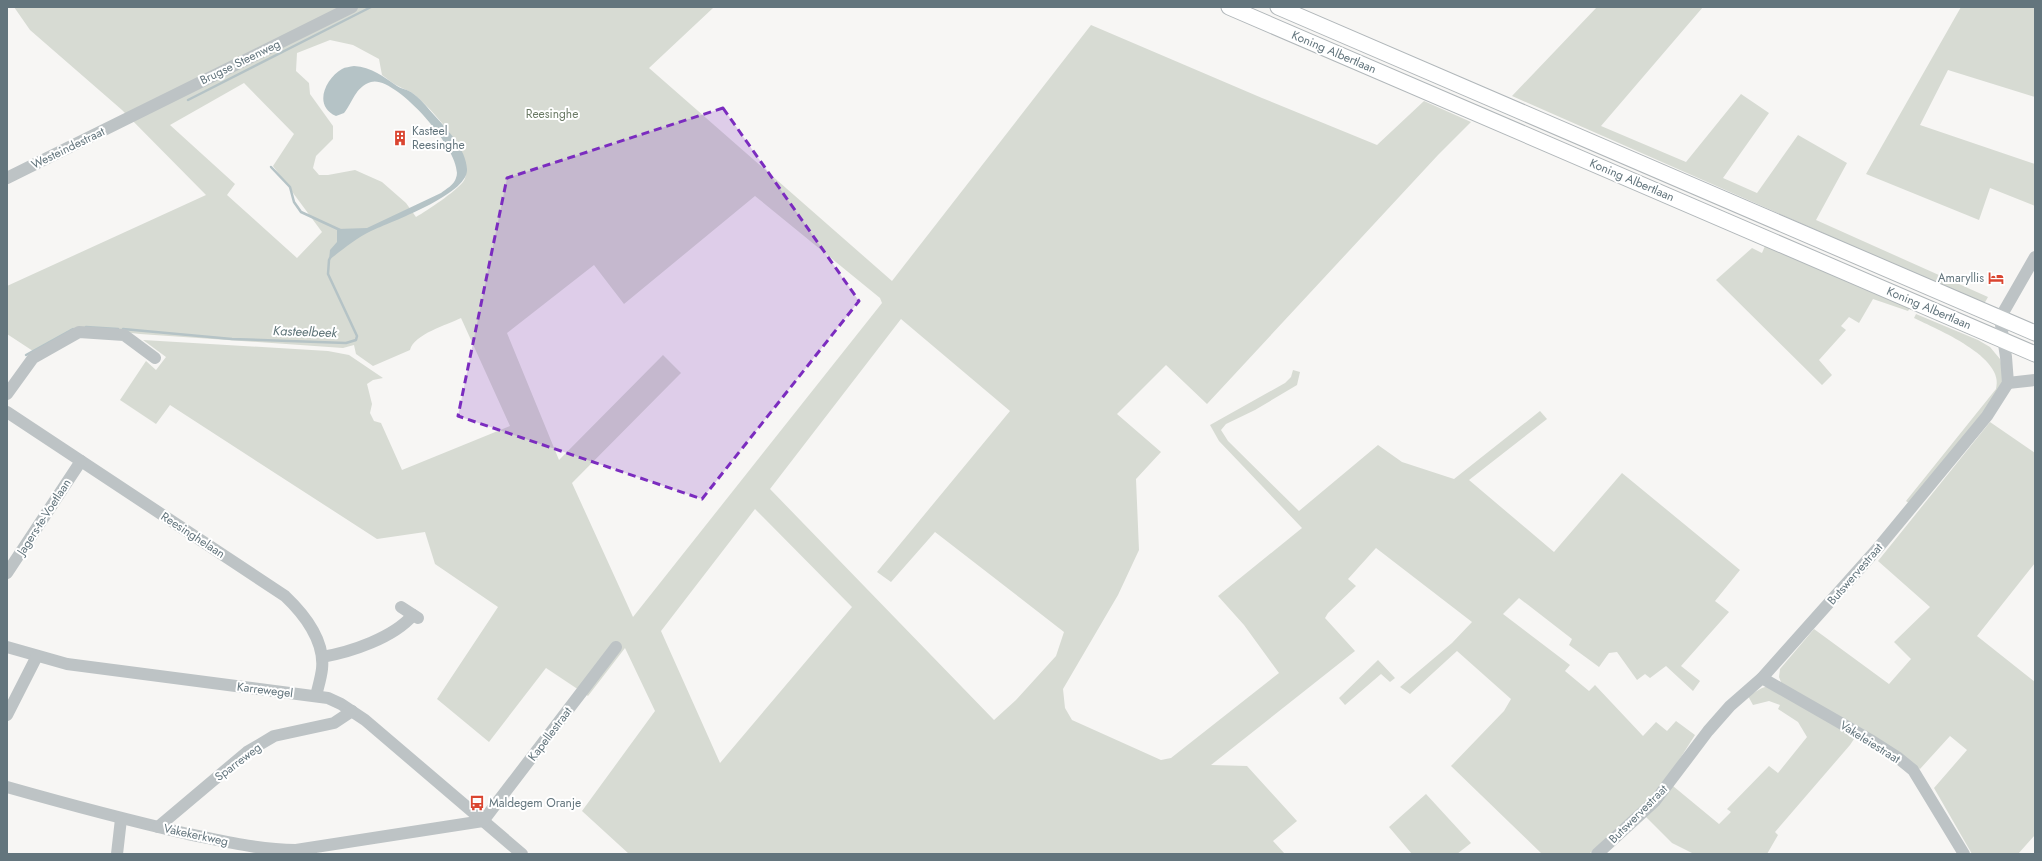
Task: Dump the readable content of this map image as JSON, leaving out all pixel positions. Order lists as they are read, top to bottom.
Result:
{
  "streets": {
    "main road": ["Koning Albertlaan"],
    "street": [
      "Brugse Steenweg",
      "Westeindestraat",
      "Jagers-te-Voetlaan",
      "Reesinghelaan",
      "Butswervestraat",
      "Karrewegel",
      "Kapellestraat",
      "Vakeleiestraat",
      "Sparreweg",
      "Vakekerkweg"
    ]
  },
  "crossings": [
    ["Brugse Steenweg", "Westeindestraat"],
    ["Jagers-te-Voetlaan", "Reesinghelaan"],
    ["Reesinghelaan", "Karrewegel"],
    ["Butswervestraat", "Vakeleiestraat"],
    ["Karrewegel", "Kapellestraat"],
    ["Karrewegel", "Sparreweg"],
    ["Karrewegel", "Vakekerkweg"],
    ["Kapellestraat", "Vakekerkweg"],
    ["Sparreweg", "Vakekerkweg"]
  ],
  "water": ["Kasteelbeek"],
  "parks": ["Reesinghe"],
  "places": {
    "building": ["Kasteel Reesinghe"],
    "hotel": ["Amaryllis"],
    "bus stop": ["Maldegem Oranje"]
  }
}
